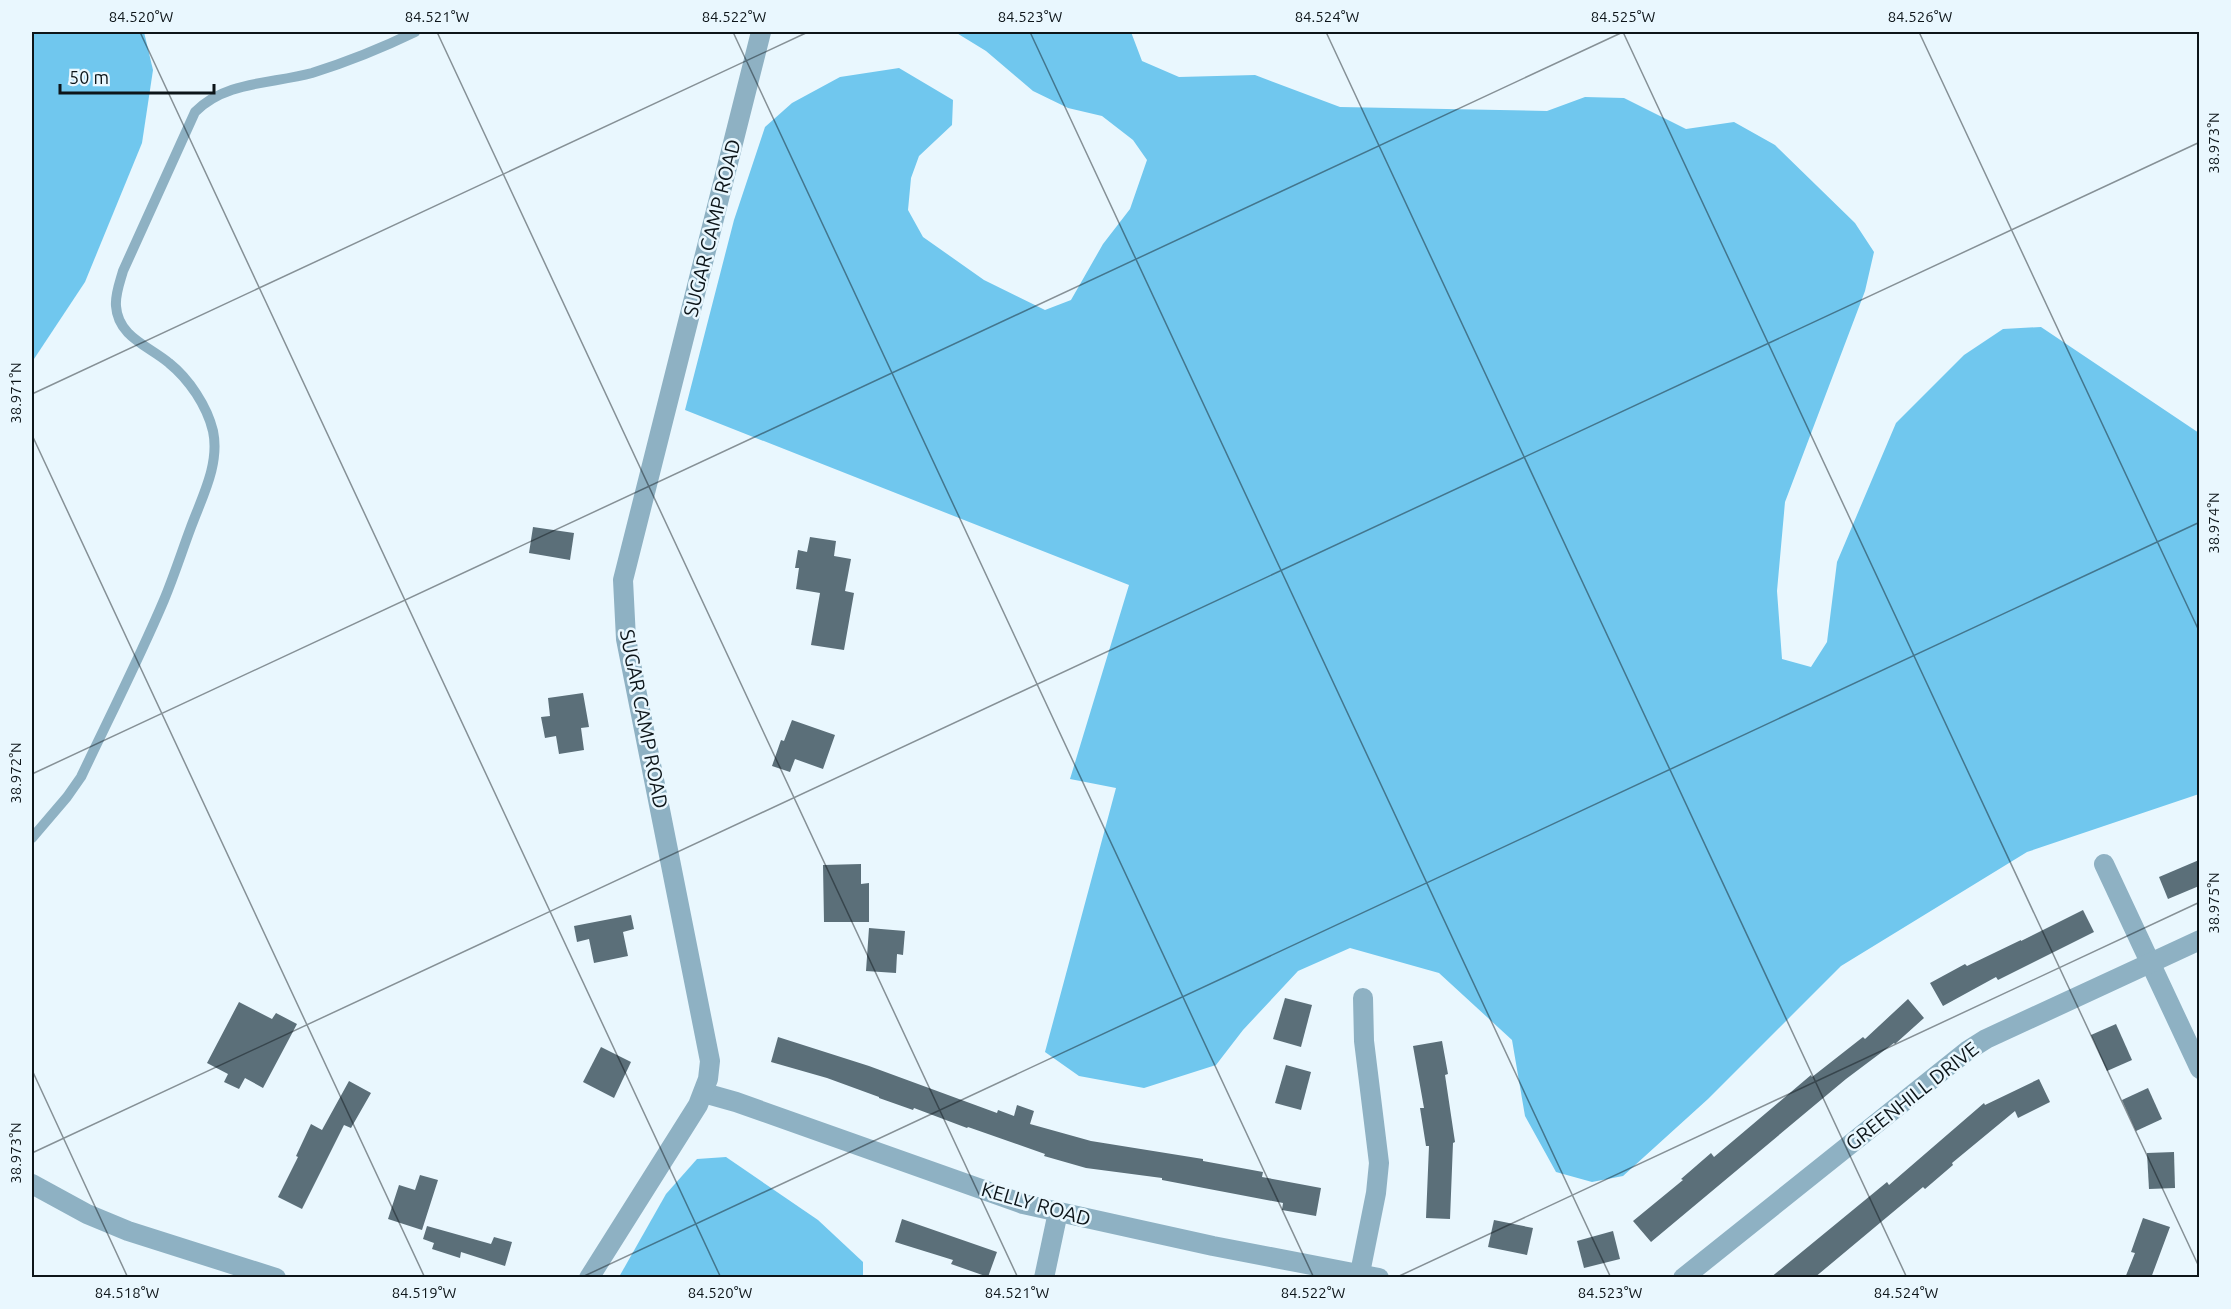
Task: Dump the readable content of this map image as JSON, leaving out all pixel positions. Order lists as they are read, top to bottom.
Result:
{
  "streets": {
    "street": ["SUGAR CAMP ROAD", "GREENHILL DRIVE", "KELLY ROAD"]
  },
  "crossings": [
    ["SUGAR CAMP ROAD", "KELLY ROAD"]
  ],
  "scale_bar": "50 m",
  "coordinates": [
    "84.520°W",
    "84.521°W",
    "84.522°W",
    "84.523°W",
    "84.524°W",
    "84.525°W",
    "84.526°W",
    "38.973°N",
    "38.971°N",
    "38.974°N",
    "38.972°N",
    "38.975°N",
    "84.518°W",
    "84.519°W"
  ]
}
